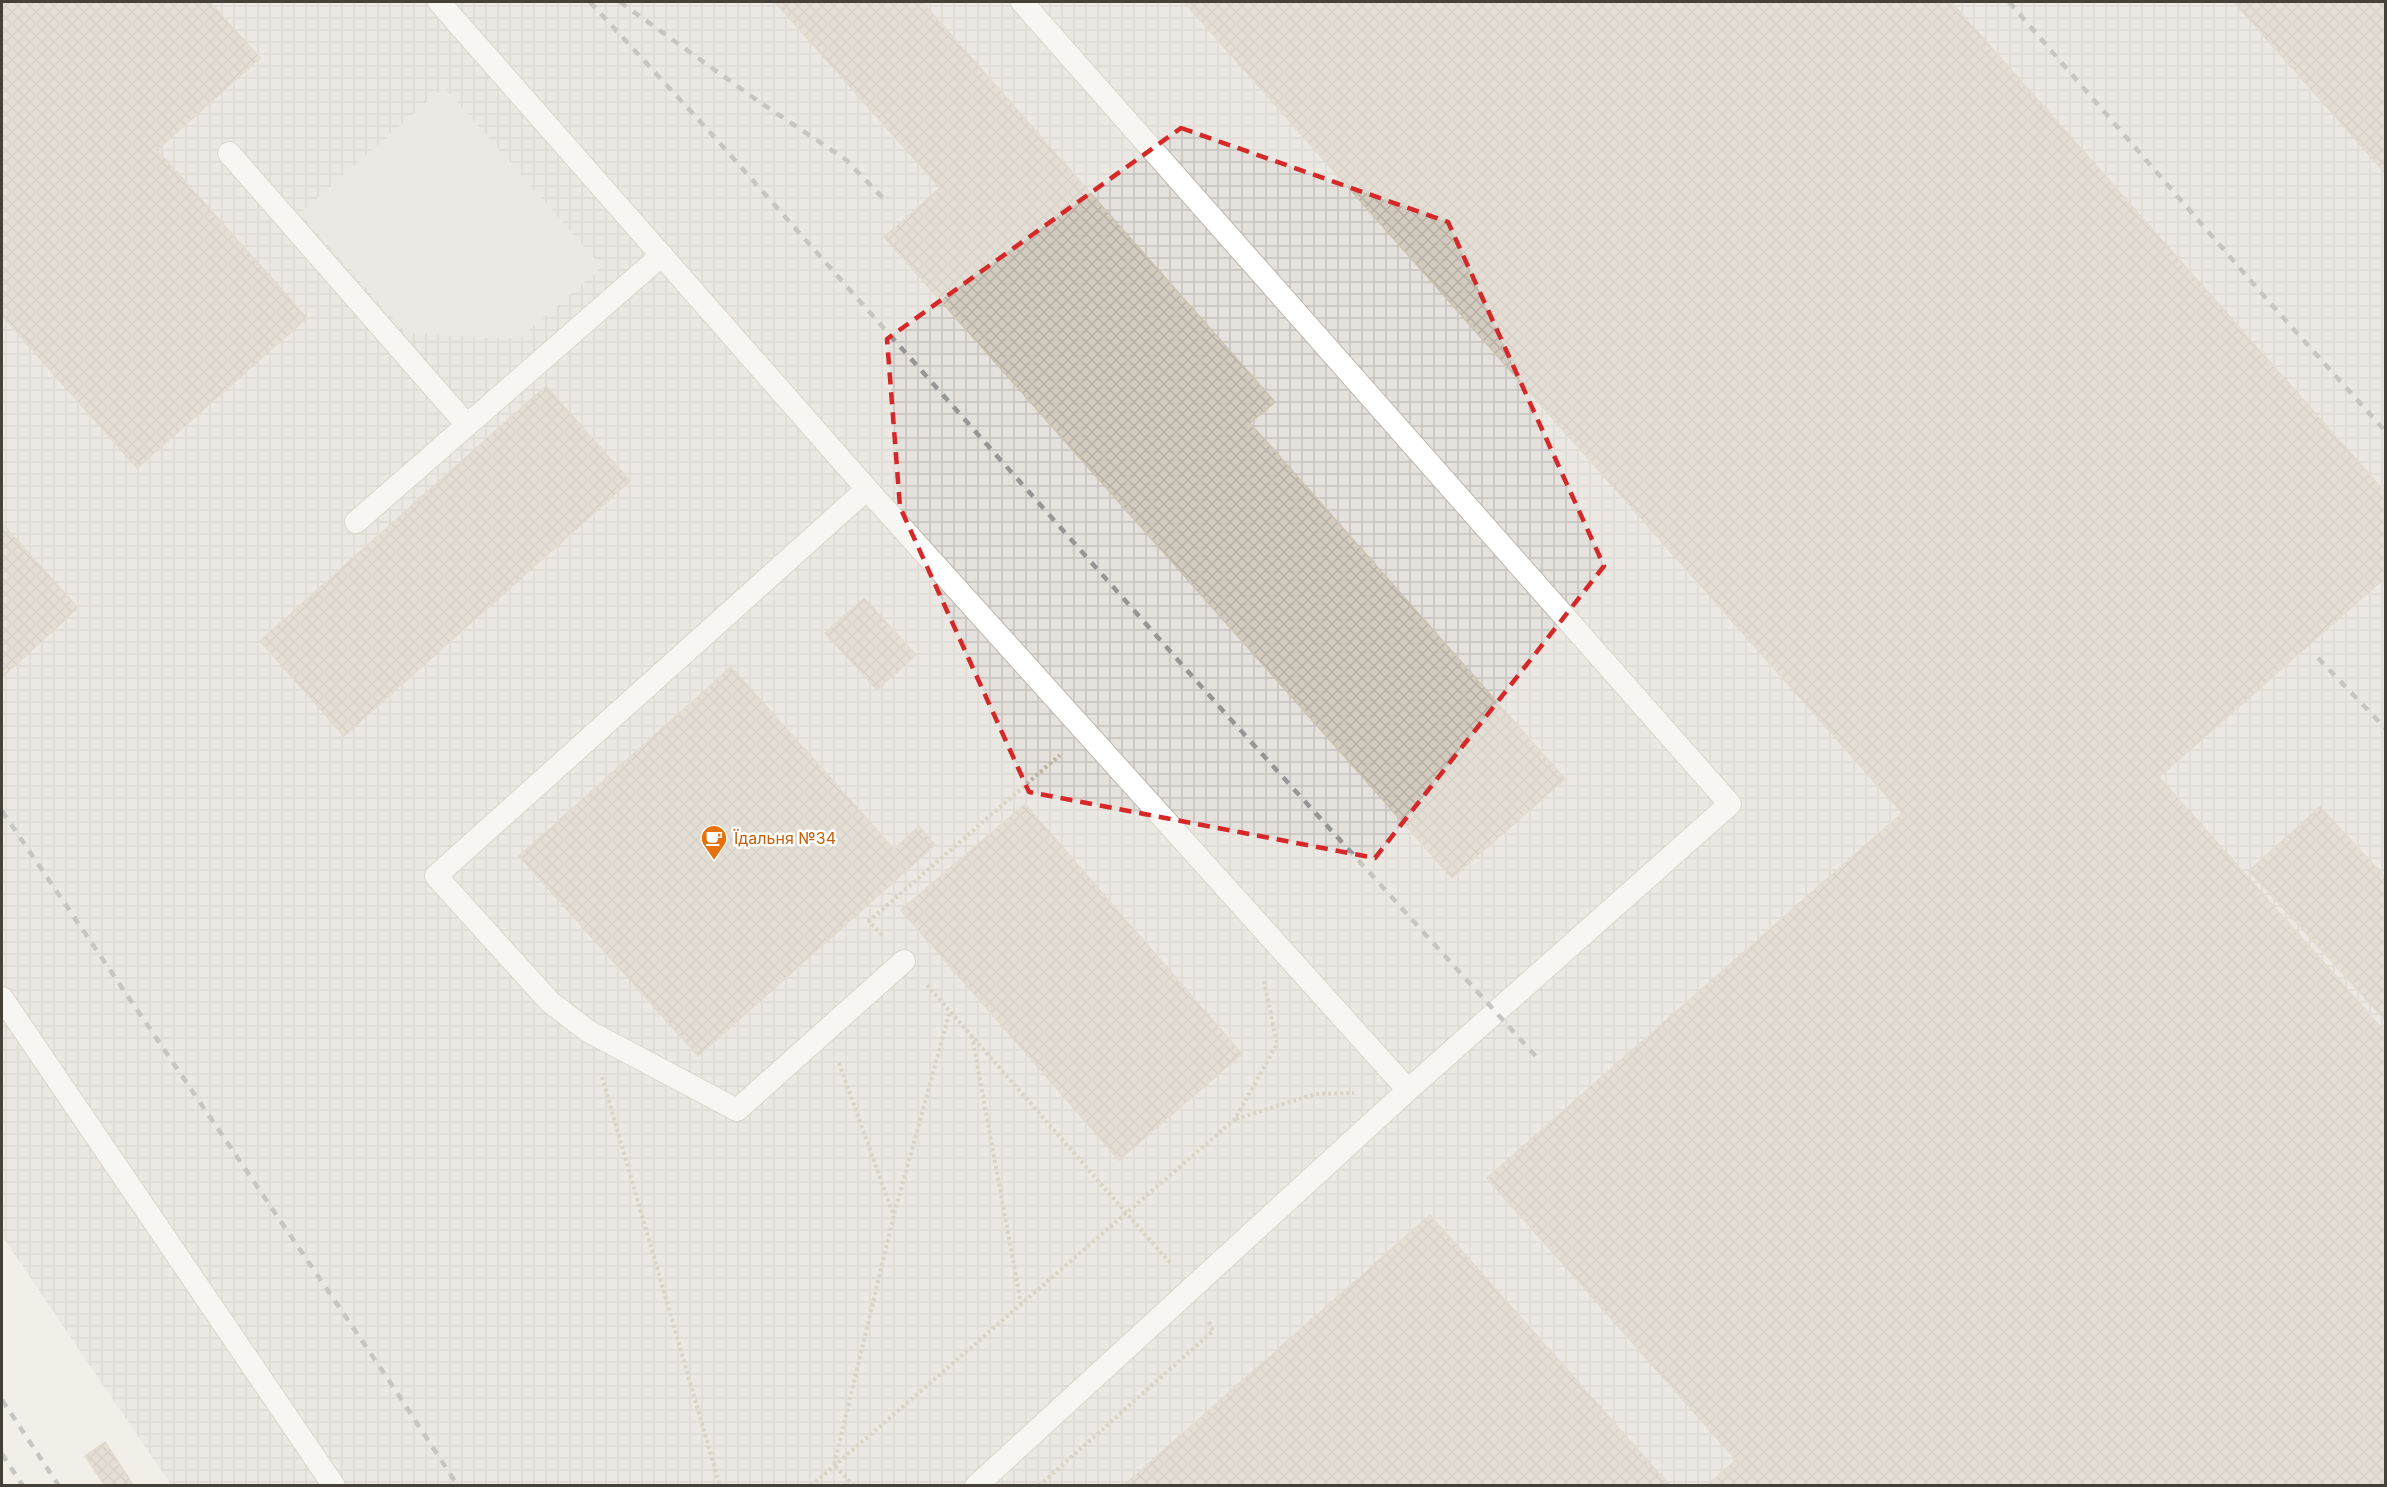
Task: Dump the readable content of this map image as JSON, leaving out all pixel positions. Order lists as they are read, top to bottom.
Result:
{
  "places": {
    "cafe": ["Їдальня №34"]
  }
}
